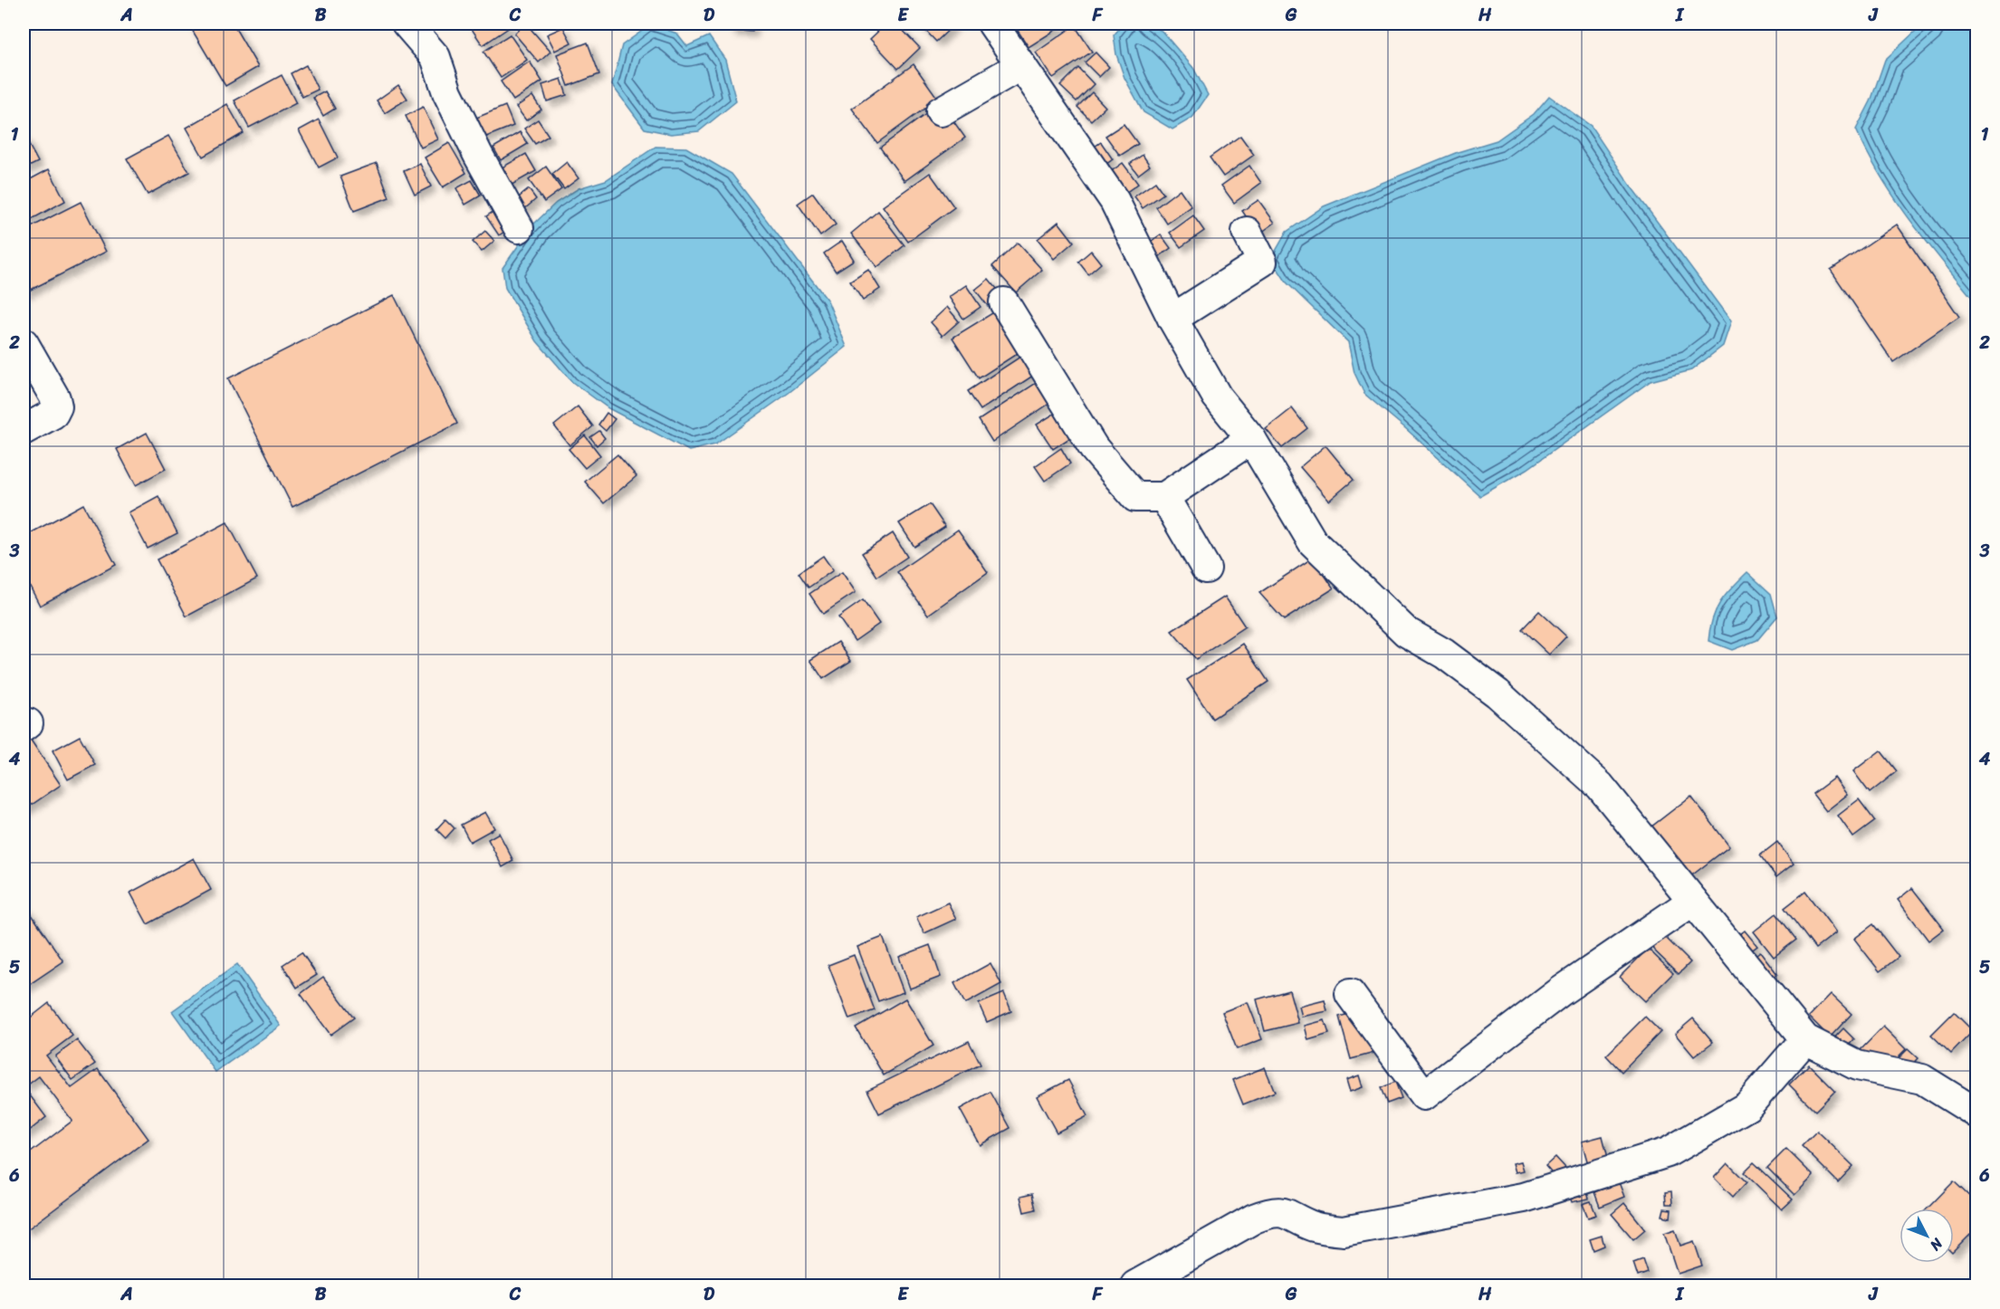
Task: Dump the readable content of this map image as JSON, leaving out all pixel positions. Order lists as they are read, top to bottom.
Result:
{
  "north": "bottom right",
  "grid": {
    "columns": [
      "A",
      "B",
      "C",
      "D",
      "E",
      "F",
      "G",
      "H",
      "I",
      "J"
    ],
    "rows": [
      "1",
      "2",
      "3",
      "4",
      "5",
      "6"
    ]
  }
}
